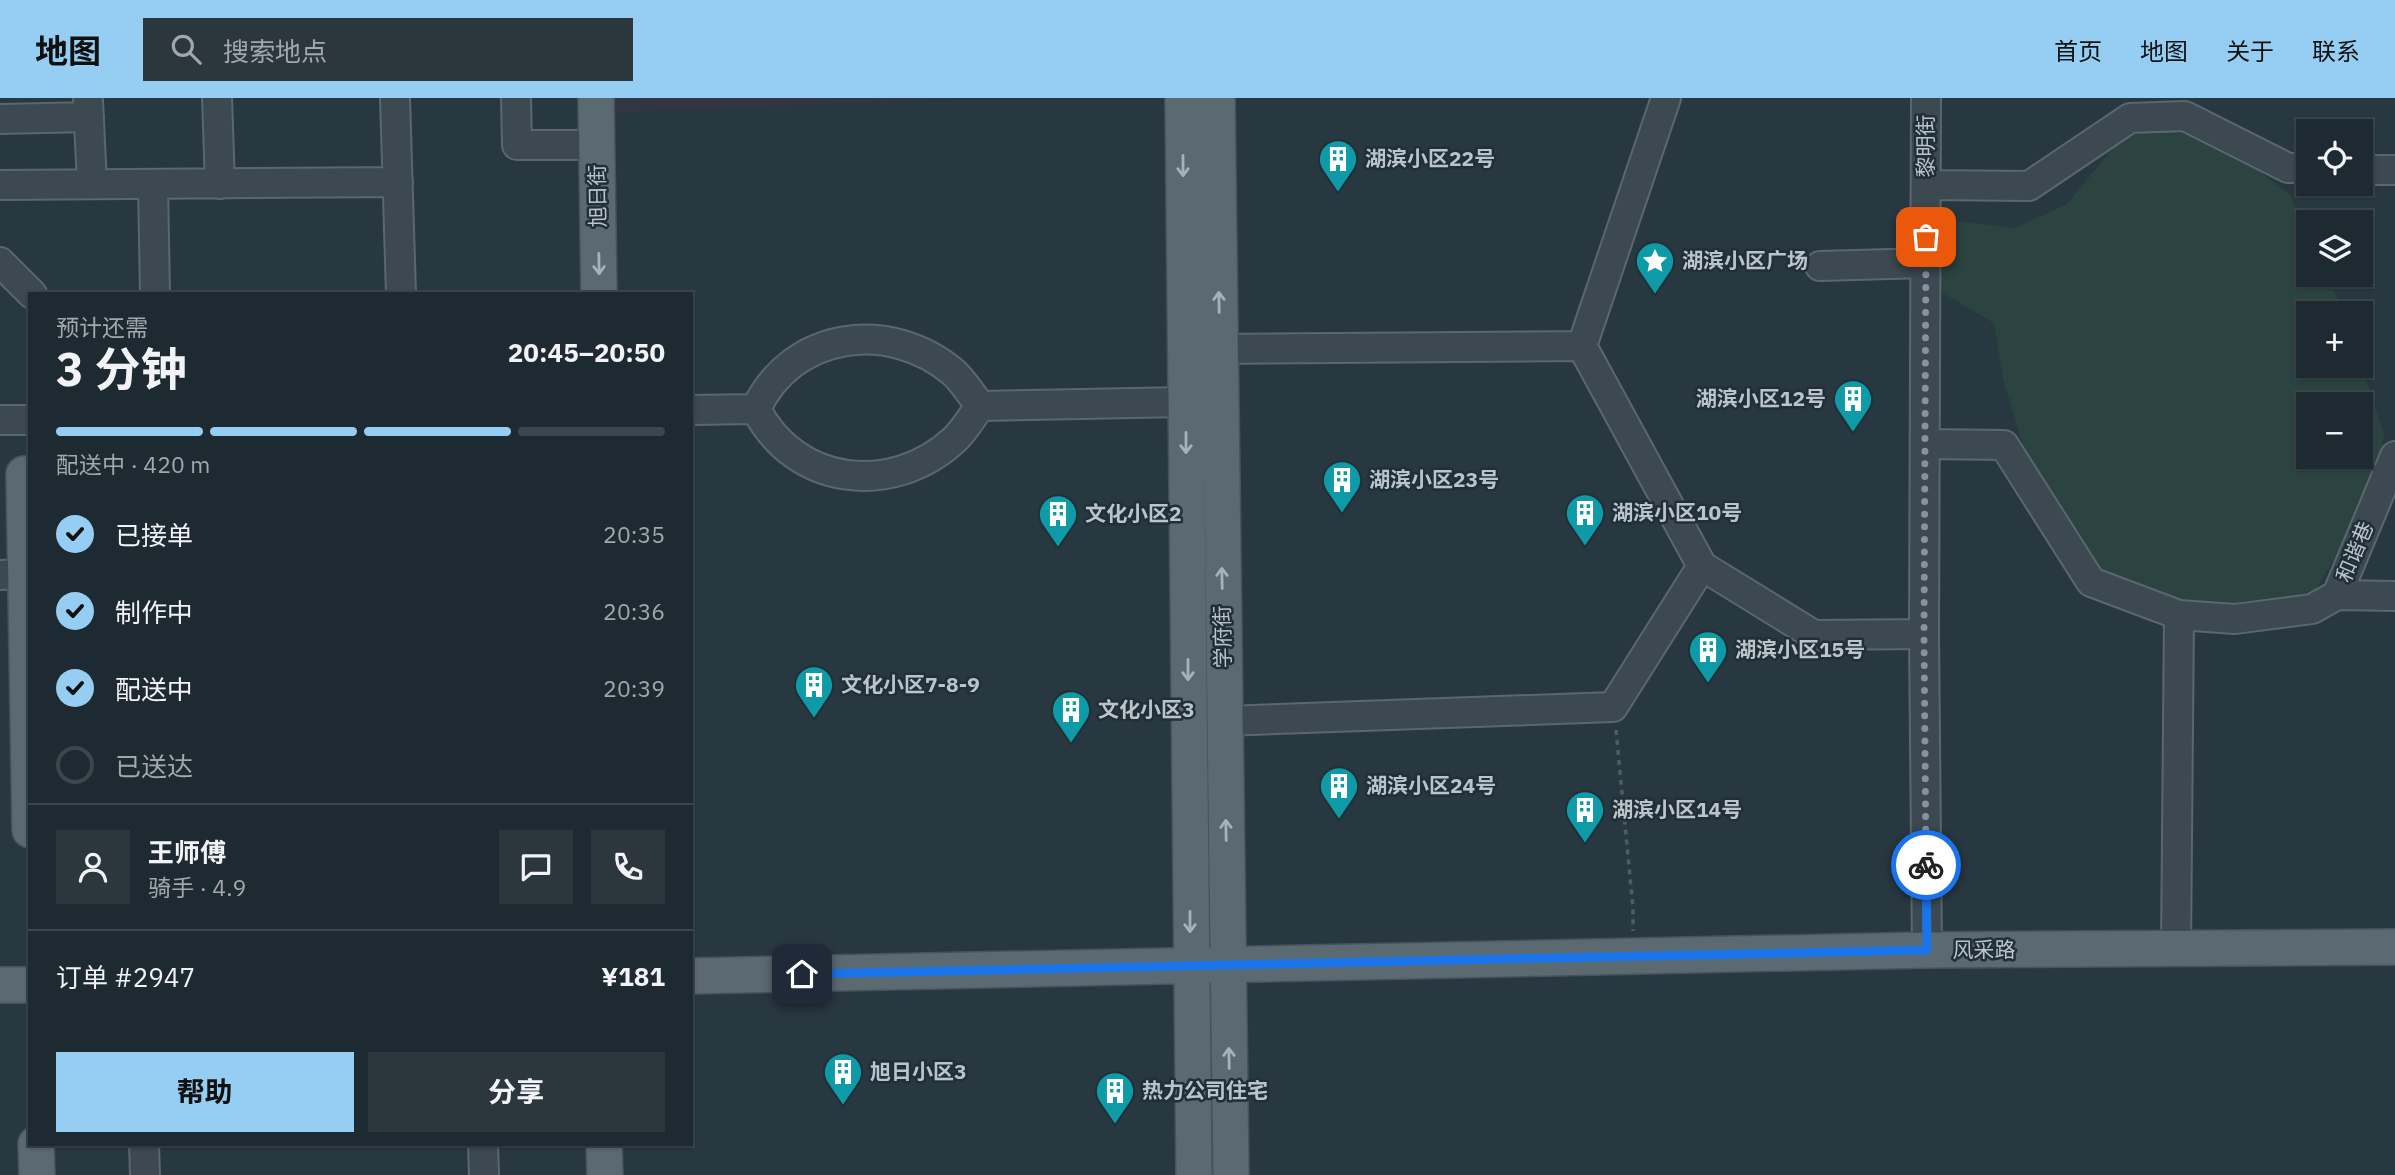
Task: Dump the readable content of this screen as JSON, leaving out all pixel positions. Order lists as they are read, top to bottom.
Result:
{
  "streets": {
    "main road": ["旭日街", "学府街", "风采路"],
    "street": ["黎明街", "和谐巷"]
  },
  "crossings": [
    ["黎明街", "风采路"],
    ["学府街", "风采路"]
  ],
  "one_way": ["旭日街"],
  "places": {
    "building": [
      "湖滨小区22号",
      "湖滨小区12号",
      "湖滨小区23号",
      "湖滨小区10号",
      "文化小区2",
      "湖滨小区15号",
      "文化小区7-8-9",
      "文化小区3",
      "湖滨小区24号",
      "湖滨小区14号",
      "旭日小区3",
      "热力公司住宅"
    ],
    "place": ["湖滨小区广场"]
  },
  "page": {
    "header": "地图",
    "search": "搜索地点",
    "nav": [
      "首页",
      "地图",
      "关于",
      "联系"
    ],
    "map_buttons": ["+", "−"],
    "heading": ["3 分钟", "预计还需", "20:45–20:50"],
    "panel": [
      "王师傅",
      "骑手 · 4.9",
      "订单 #2947",
      "¥181"
    ],
    "bar": "配送中 · 420 m",
    "list": [
      ["已接单", "20:35"],
      ["制作中", "20:36"],
      ["配送中", "20:39"],
      "已送达"
    ],
    "buttons": ["帮助", "分享"]
  }
}
